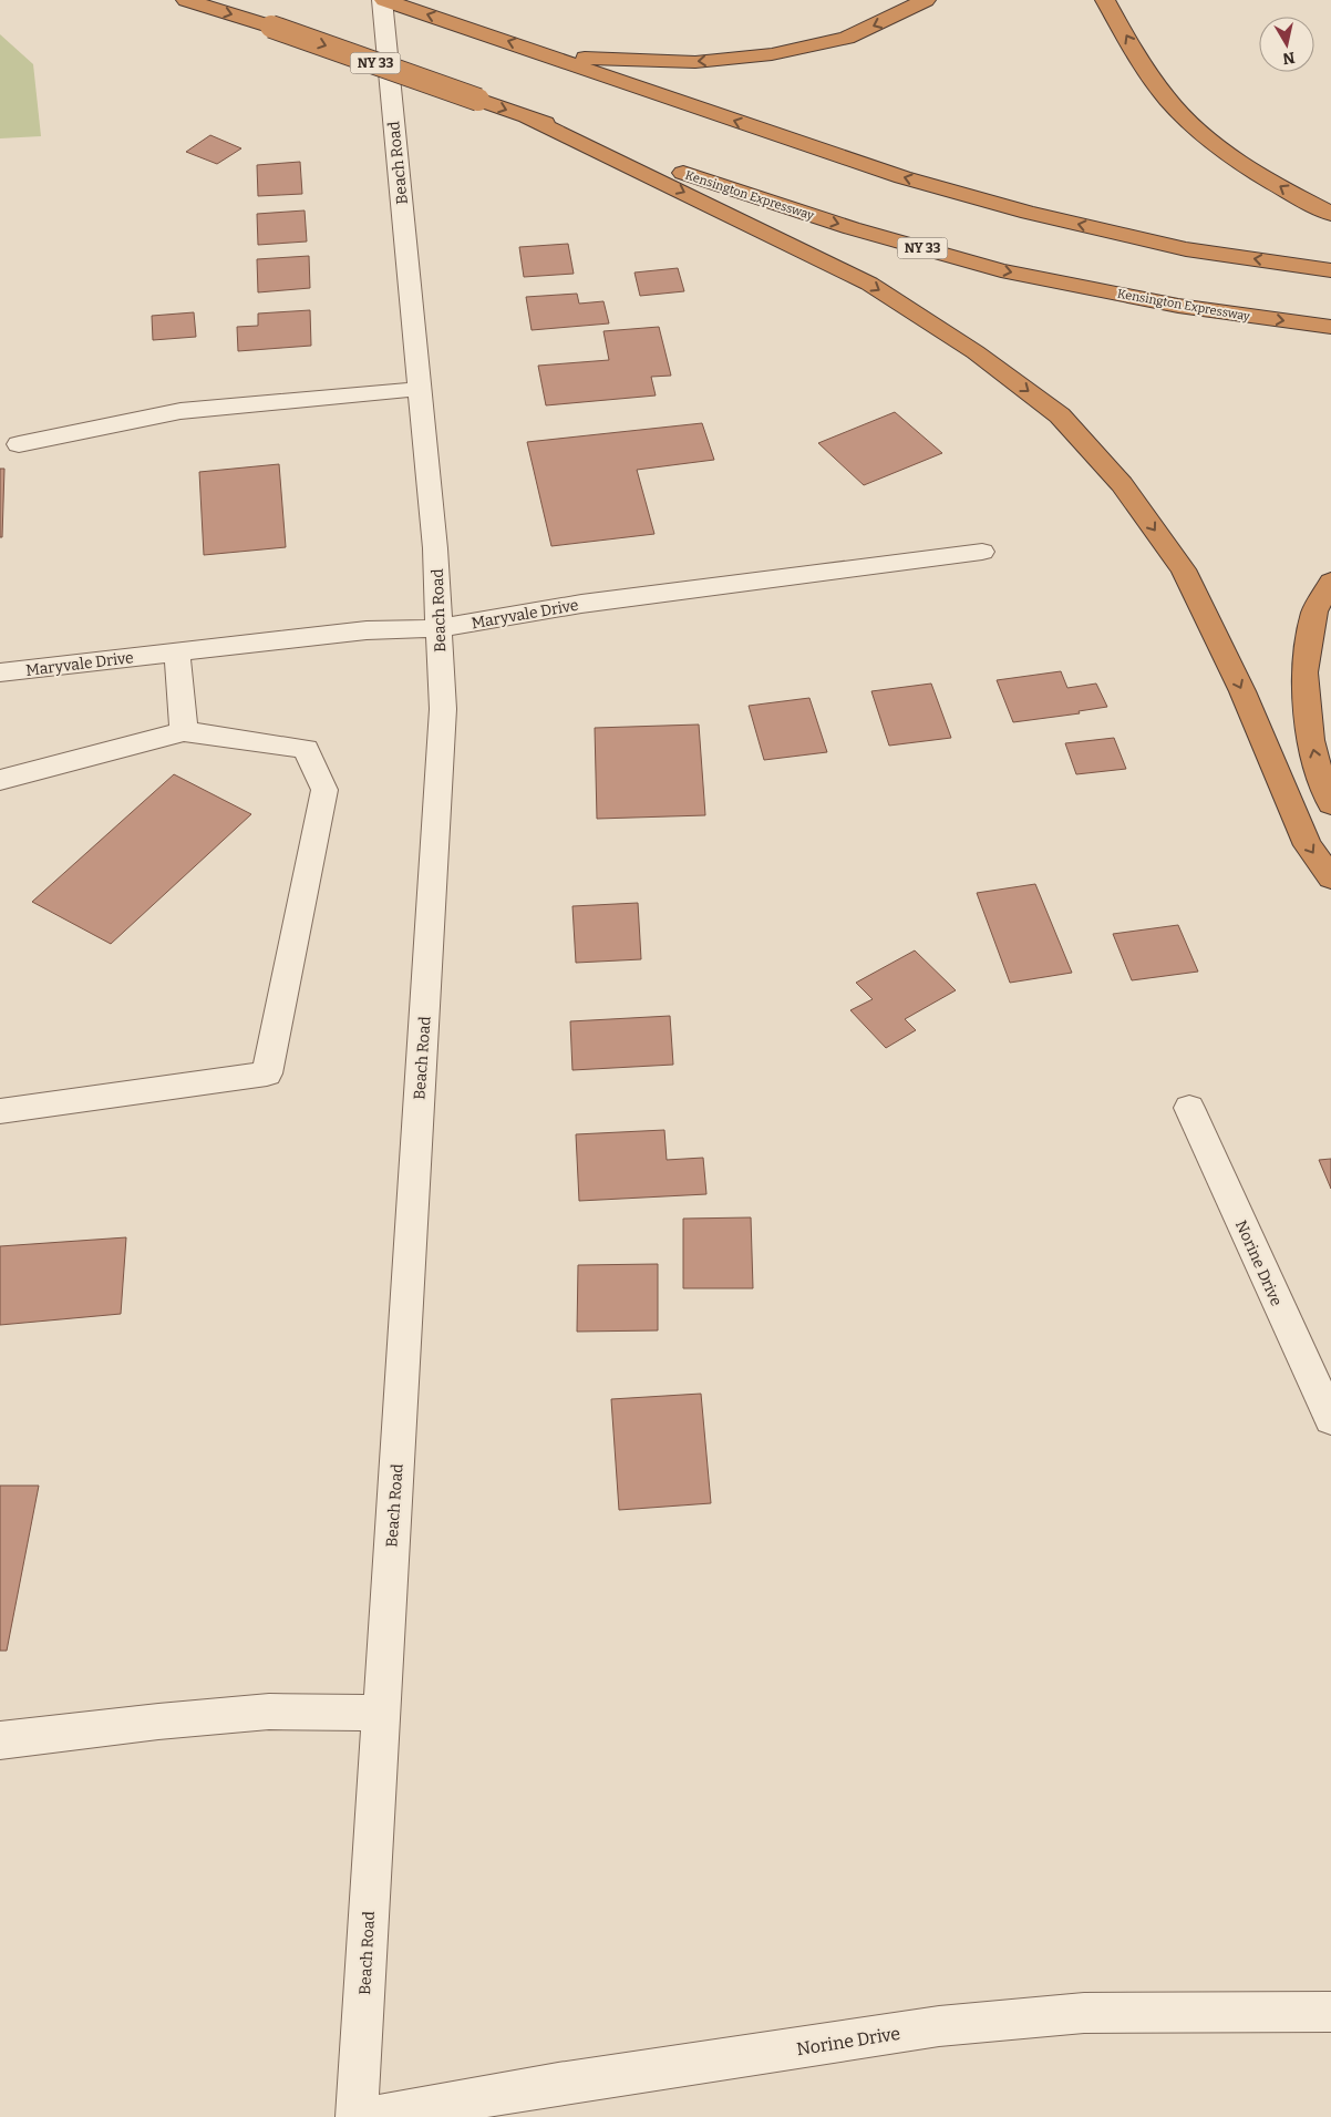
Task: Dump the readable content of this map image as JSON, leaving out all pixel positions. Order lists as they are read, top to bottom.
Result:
{
  "streets": {
    "highway": ["NY 33", "Kensington Expressway"],
    "street": ["Beach Road", "Maryvale Drive", "Norine Drive"]
  },
  "crossings": [
    ["Beach Road", "Maryvale Drive"]
  ],
  "north": "bottom"
}
